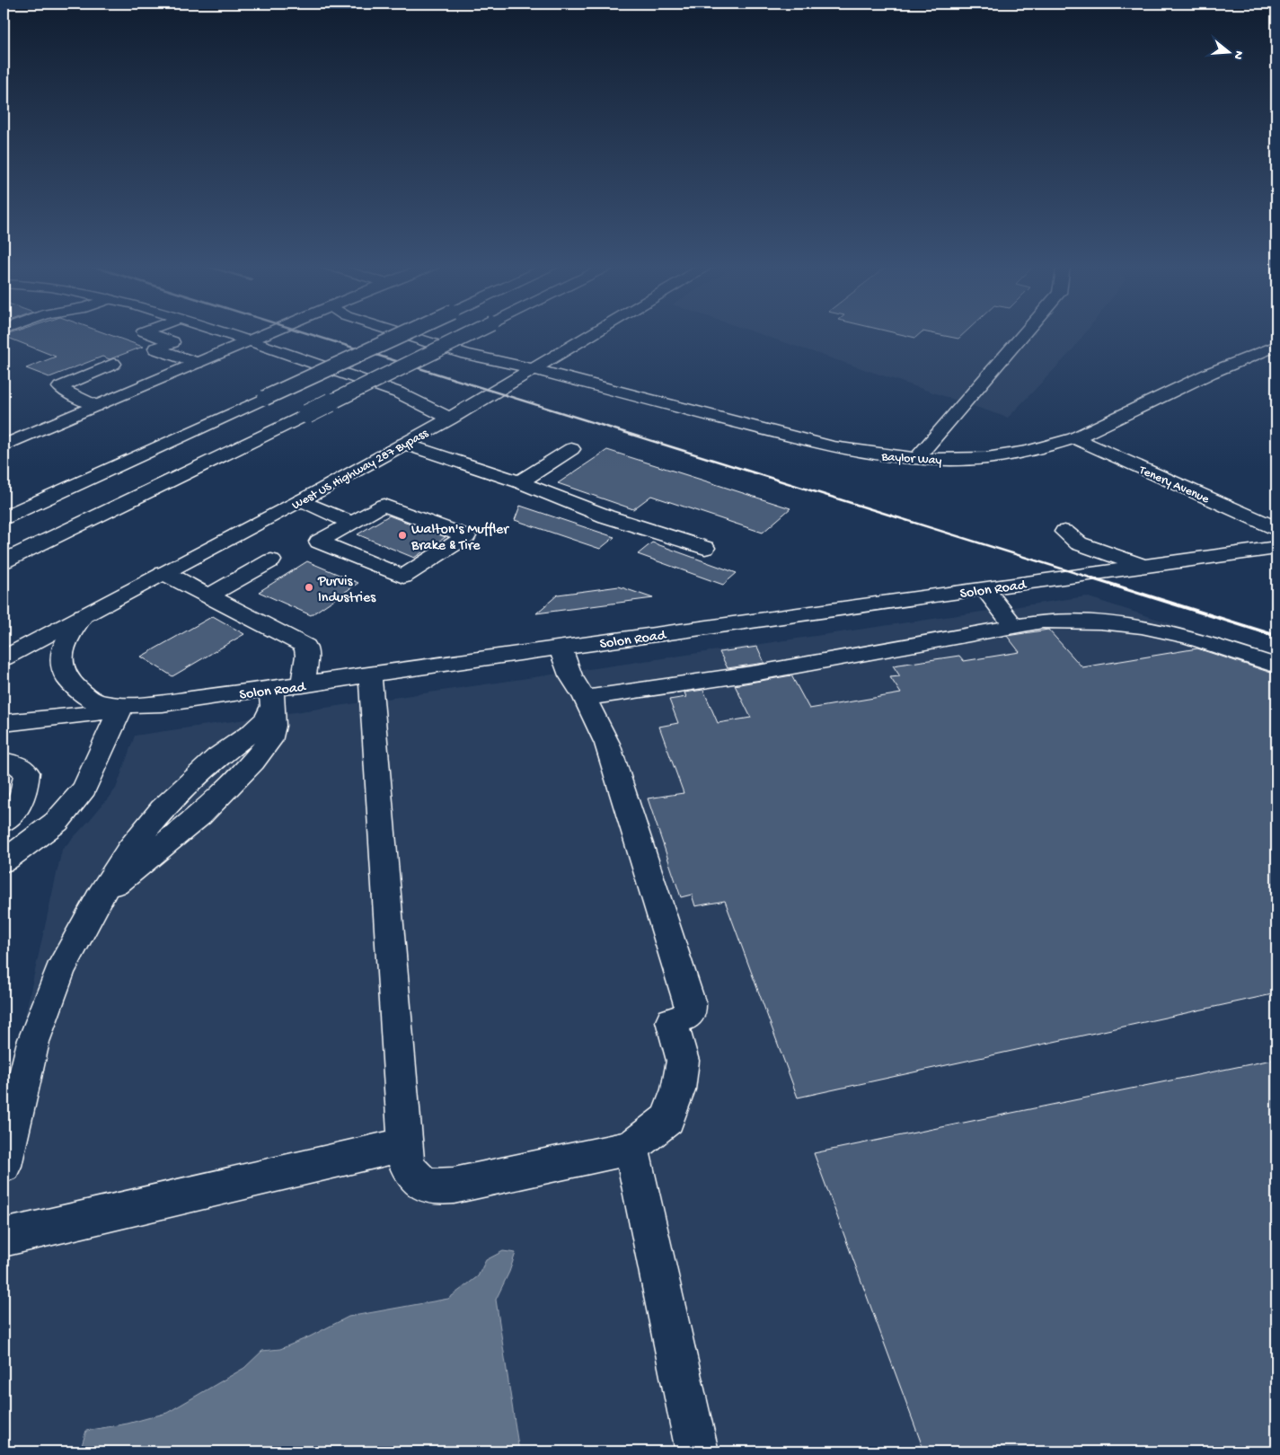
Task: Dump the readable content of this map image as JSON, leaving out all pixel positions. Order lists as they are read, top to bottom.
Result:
{
  "streets": {
    "main road": [
      "Baylor Way",
      "West US Highway 287 Bypass",
      "Tenery Avenue",
      "Solon Road"
    ]
  },
  "crossings": [
    ["Baylor Way", "West US Highway 287 Bypass"],
    ["Baylor Way", "Tenery Avenue"],
    ["West US Highway 287 Bypass", "Solon Road"]
  ],
  "places": ["Walton's Muffler Brake & Tire", "Purvis Industries"],
  "north": "right"
}
